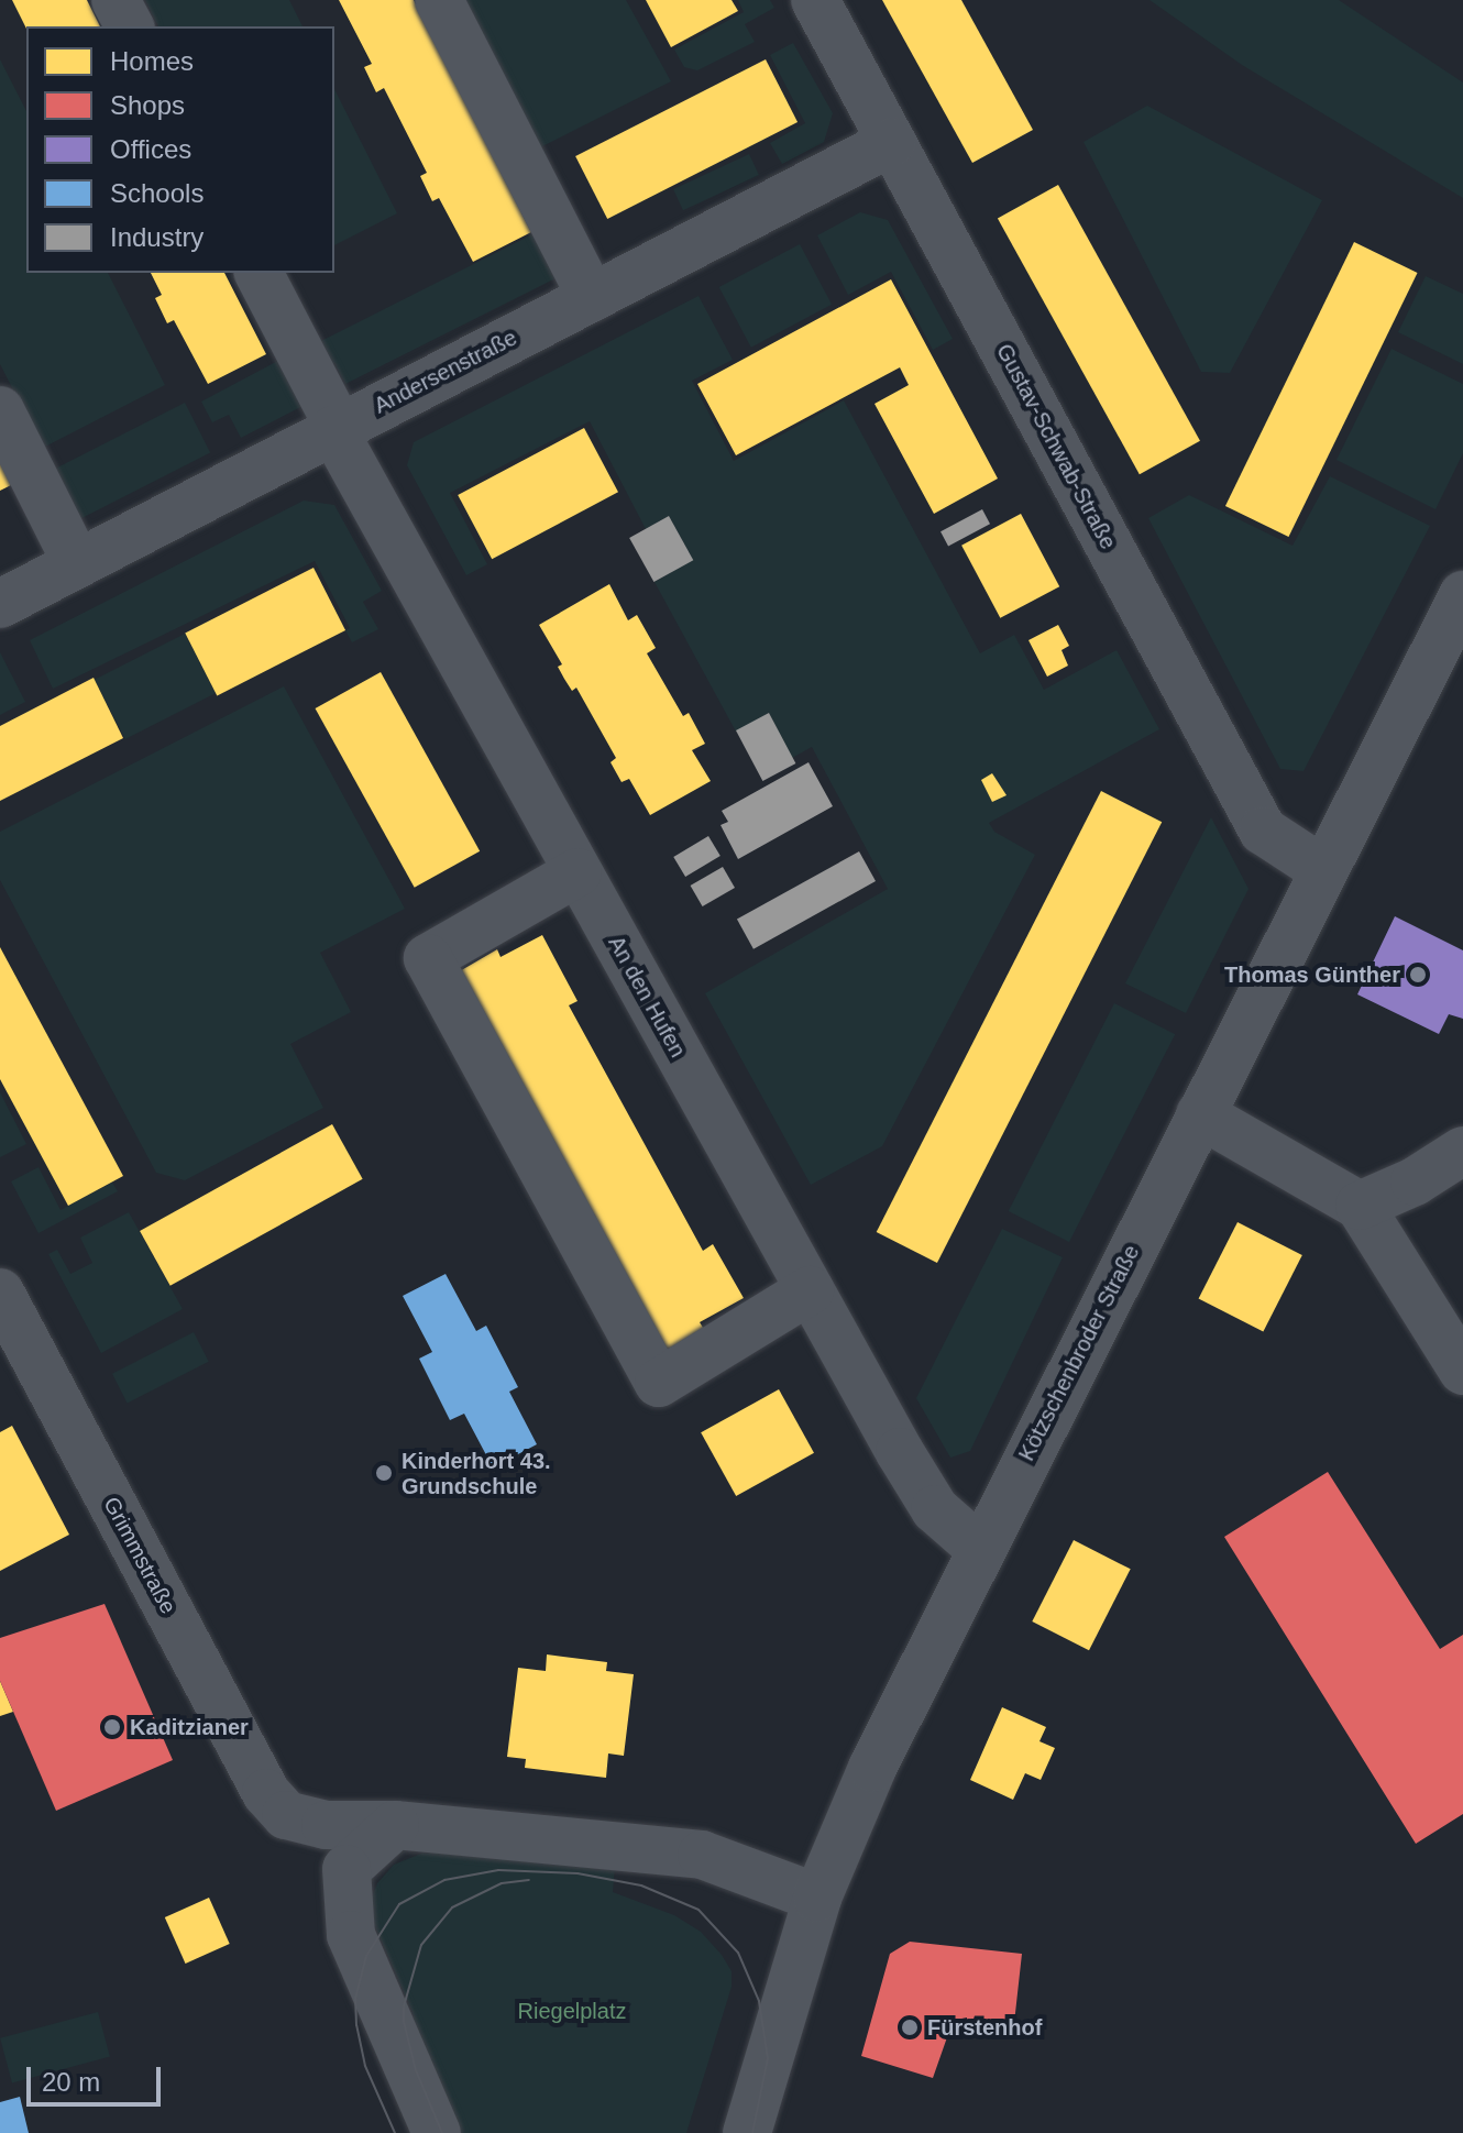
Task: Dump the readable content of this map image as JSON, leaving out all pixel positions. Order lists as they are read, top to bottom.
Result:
{
  "streets": {
    "street": [
      "Andersenstraße",
      "Gustav-Schwab-Straße",
      "An den Hufen",
      "Kötzschenbroder Straße",
      "Grimmstraße"
    ]
  },
  "crossings": [
    ["Andersenstraße", "Gustav-Schwab-Straße"],
    ["Andersenstraße", "An den Hufen"],
    ["Gustav-Schwab-Straße", "Kötzschenbroder Straße"],
    ["An den Hufen", "Kötzschenbroder Straße"]
  ],
  "parks": ["Riegelplatz"],
  "places": [
    "Thomas Günther",
    "Kinderhort 43. Grundschule",
    "Kaditzianer",
    "Fürstenhof"
  ],
  "legend": [
    "Homes",
    "Shops",
    "Offices",
    "Schools",
    "Industry"
  ],
  "scale_bar": "20 m"
}
